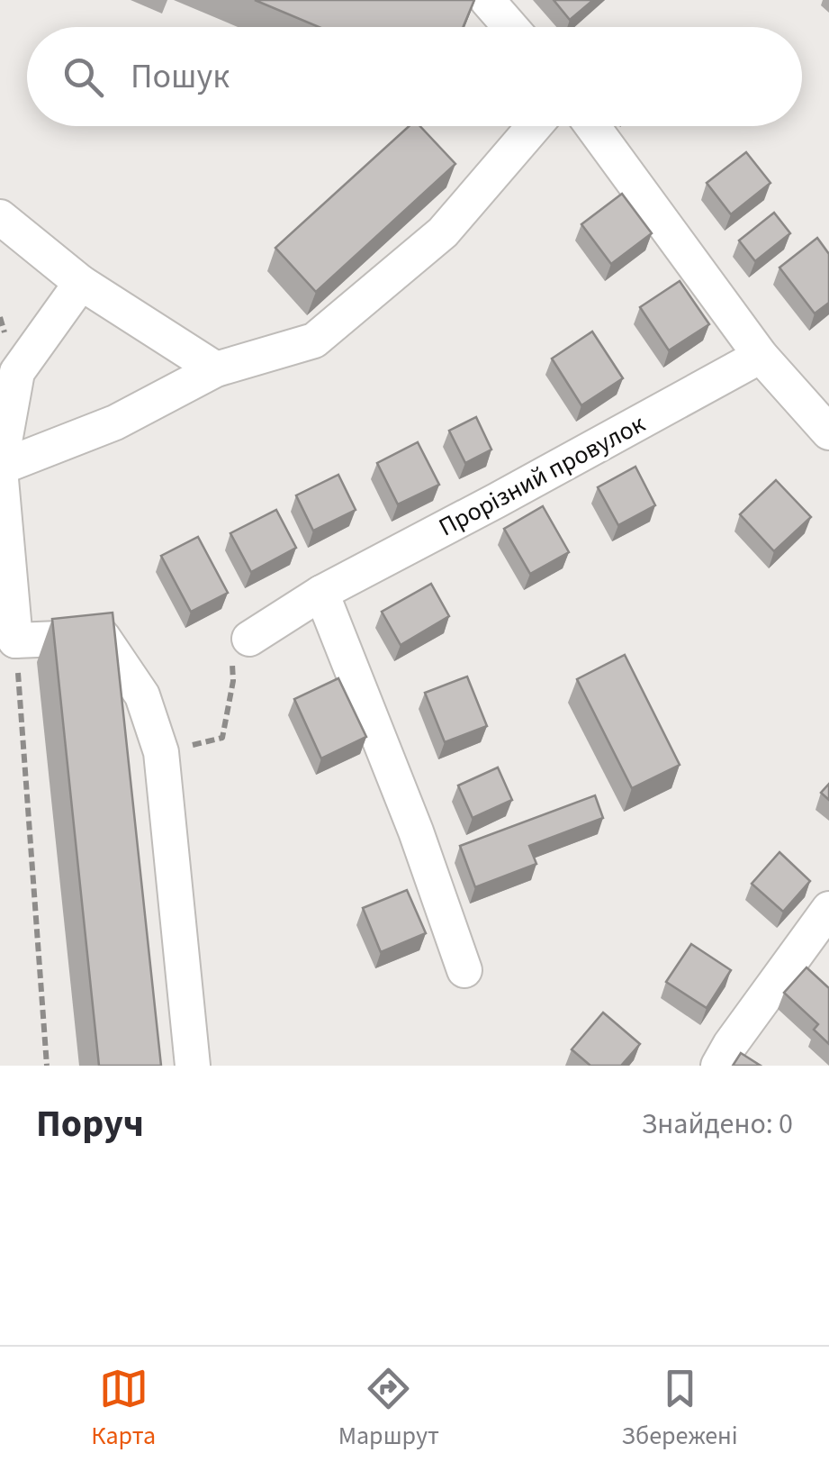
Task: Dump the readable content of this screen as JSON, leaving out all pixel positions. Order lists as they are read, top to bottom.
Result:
{
  "streets": {
    "street": ["Прорізний провулок"]
  },
  "page": {
    "search": "Пошук",
    "heading": ["Поруч", "Знайдено: 0"],
    "nav": ["Карта", "Маршрут", "Збережені"]
  }
}
